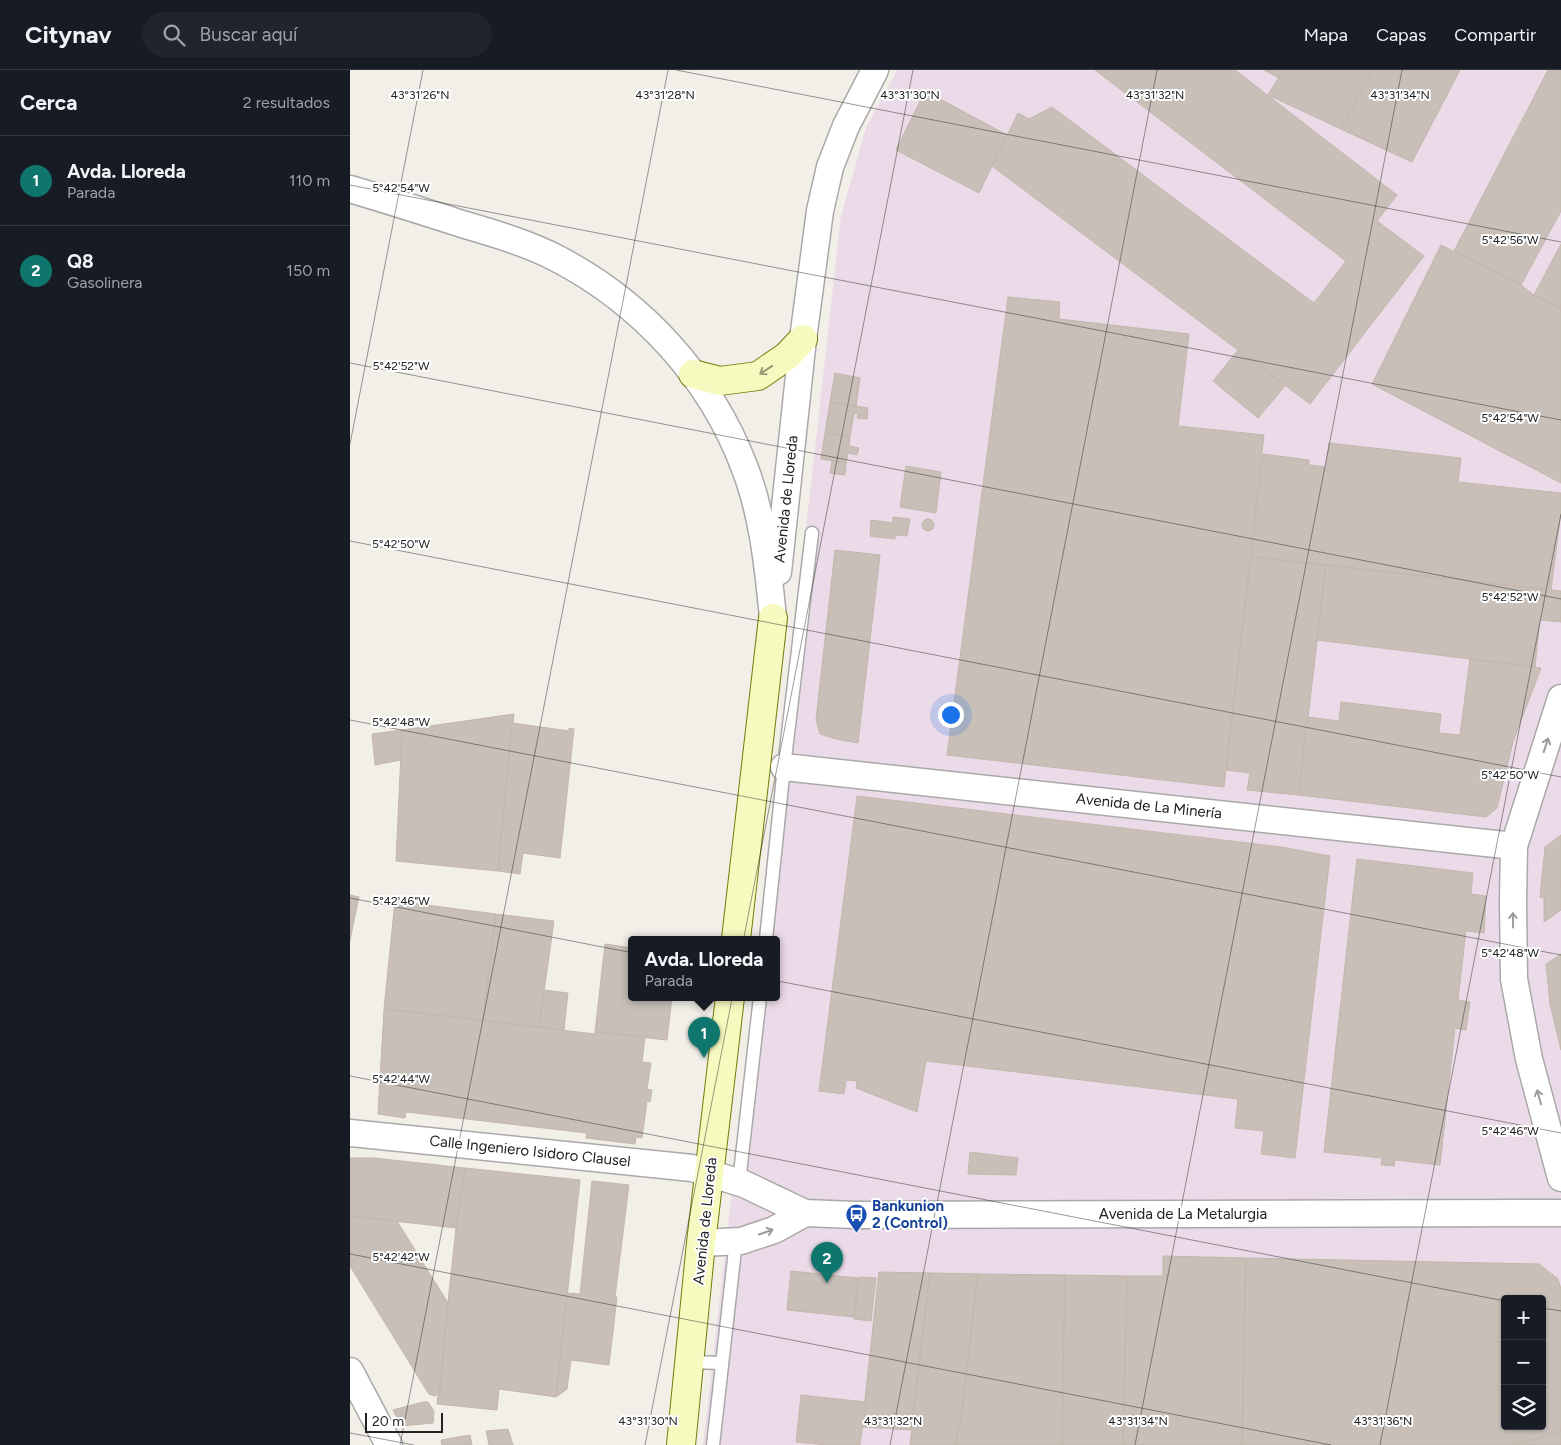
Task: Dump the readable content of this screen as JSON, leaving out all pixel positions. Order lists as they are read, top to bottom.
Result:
{
  "streets": {
    "street": [
      "Avenida de Lloreda",
      "Avenida de La Minería",
      "Calle Ingeniero Isidoro Clausel",
      "Avenida de La Metalurgia"
    ]
  },
  "crossings": [
    ["Avenida de Lloreda", "Avenida de La Minería"],
    ["Avenida de Lloreda", "Calle Ingeniero Isidoro Clausel"],
    ["Calle Ingeniero Isidoro Clausel", "Avenida de La Metalurgia"]
  ],
  "places": {
    "bus stop": ["Bankunion 2 (Control)"]
  },
  "scale_bar": "20 m",
  "page": {
    "header": "Citynav",
    "search": "Buscar aquí",
    "nav": ["Mapa", "Capas", "Compartir"],
    "heading": ["Cerca", "2 resultados"],
    "list": [
      {
        "mark": "1",
        "name": "Avda. Lloreda",
        "note": "Parada",
        "value": "110 m"
      },
      {
        "mark": "2",
        "name": "Q8",
        "note": "Gasolinera",
        "value": "150 m"
      }
    ],
    "popup": ["Avda. Lloreda", "Parada"],
    "pins": ["1", "2"],
    "map_buttons": ["+", "−"],
    "scale": "20 m"
  },
  "coordinates": [
    "43°31'26\"N",
    "43°31'28\"N",
    "43°31'30\"N",
    "43°31'32\"N",
    "43°31'34\"N",
    "5°42'54\"W",
    "5°42'56\"W",
    "5°42'52\"W",
    "5°42'50\"W",
    "5°42'48\"W",
    "5°42'46\"W",
    "5°42'44\"W",
    "5°42'42\"W",
    "43°31'36\"N"
  ]
}
